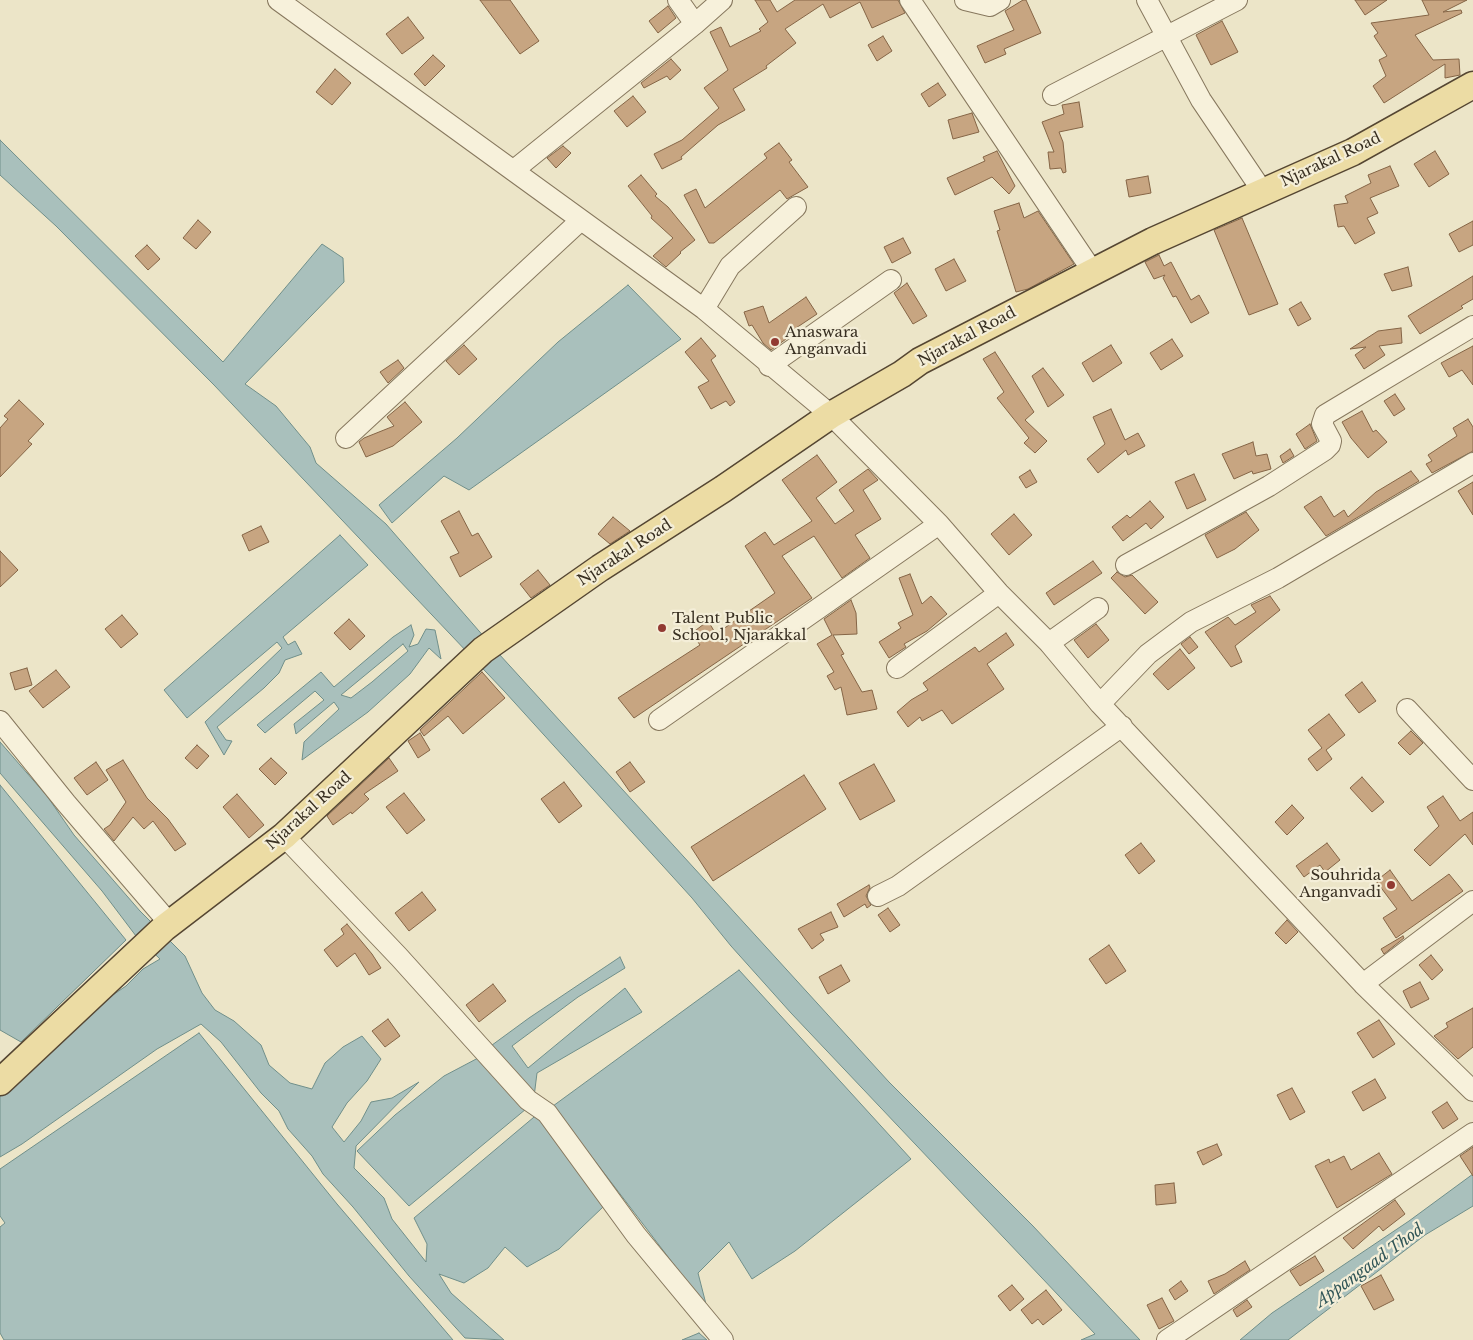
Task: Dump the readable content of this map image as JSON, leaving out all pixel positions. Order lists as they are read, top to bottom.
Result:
{
  "streets": {
    "main road": ["Njarakal Road"]
  },
  "water": ["Appangaad Thod"],
  "places": ["Anaswara Anganvadi", "Talent Public School, Njarakkal", "Souhrida Anganvadi"]
}
